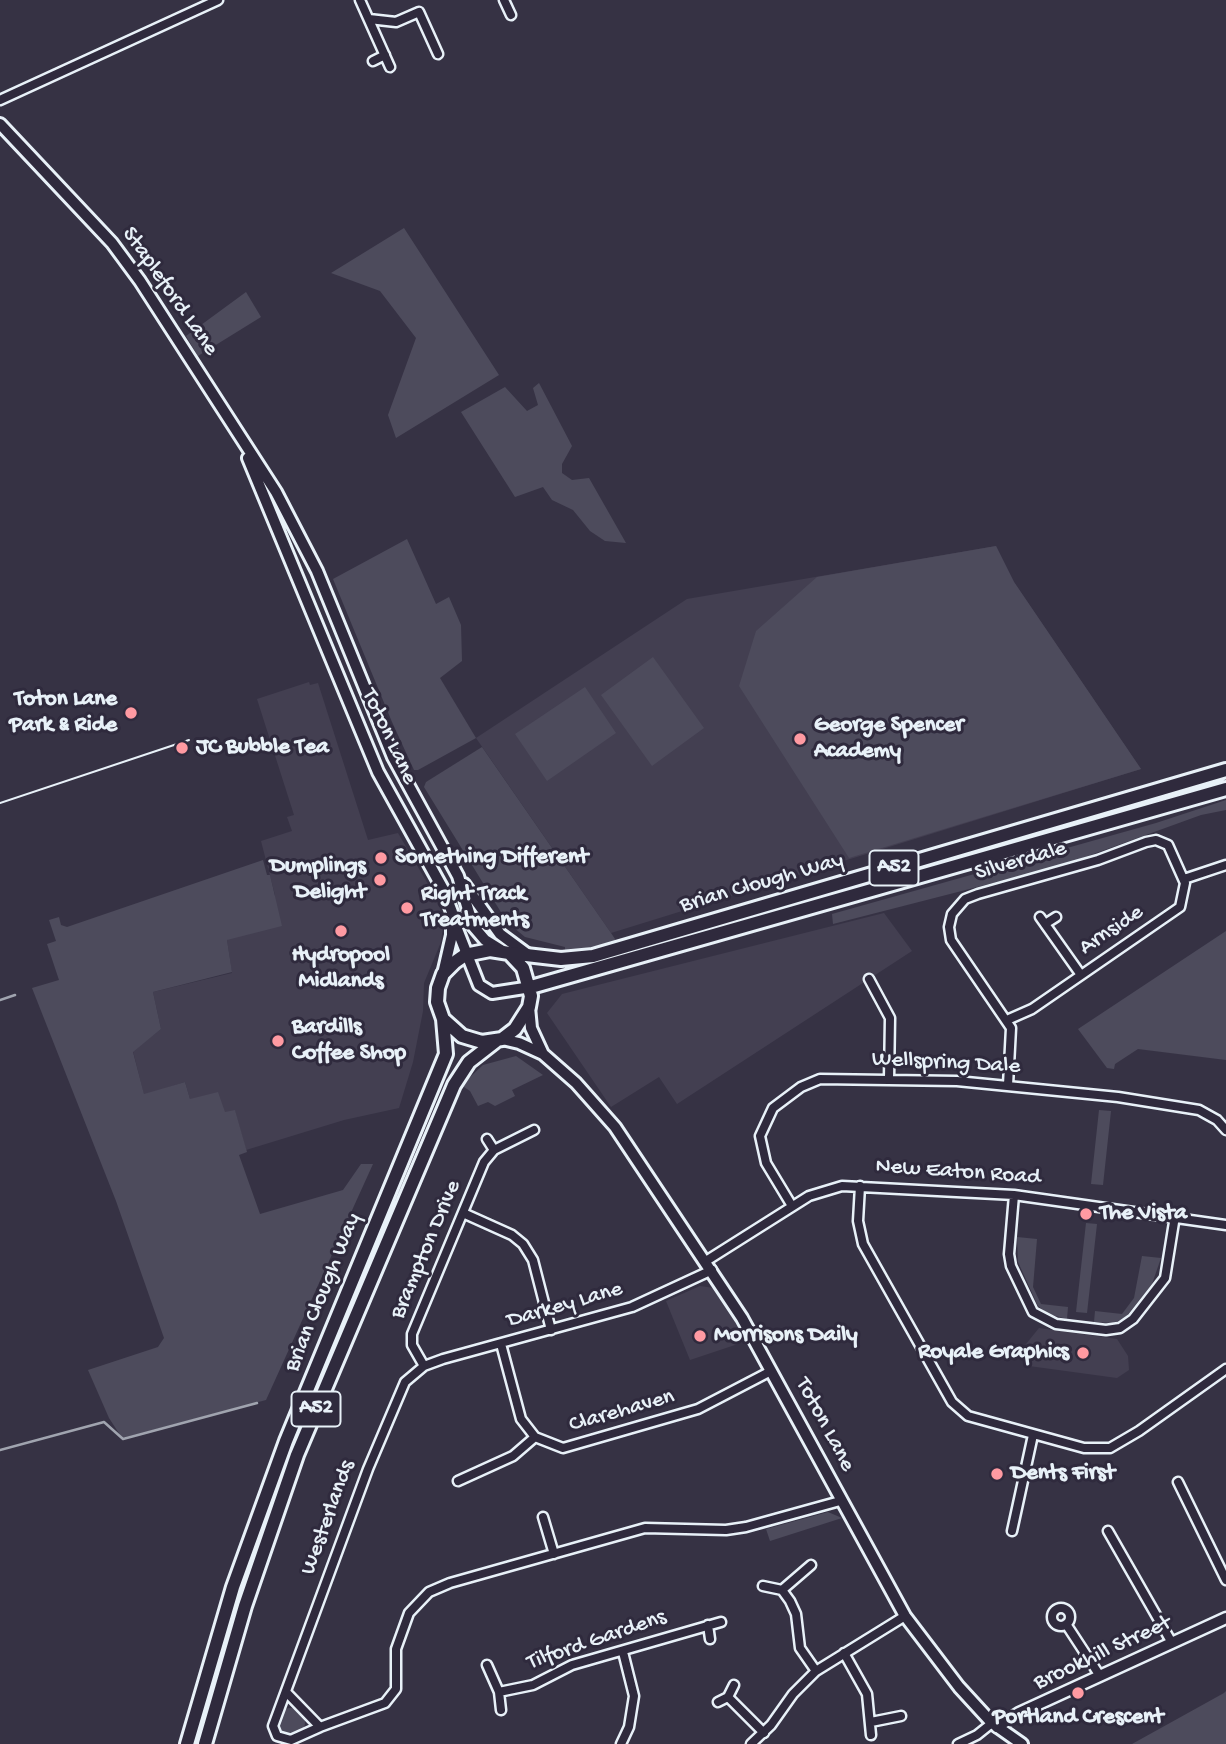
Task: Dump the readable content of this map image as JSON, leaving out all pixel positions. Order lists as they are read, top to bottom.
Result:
{
  "streets": {
    "highway": ["A52", "Brian Clough Way"],
    "main road": ["Stapleford Lane", "Toton Lane"],
    "street": [
      "Silverdale",
      "Arnside",
      "Wellspring Dale",
      "New Eaton Road",
      "Brampton Drive",
      "Darkey Lane",
      "Clarehaven",
      "Westerlands",
      "Tilford Gardens",
      "Brookhill Street"
    ]
  },
  "crossings": [
    ["Stapleford Lane", "Toton Lane"],
    ["Toton Lane", "Brian Clough Way"],
    ["Toton Lane", "New Eaton Road"],
    ["Toton Lane", "Darkey Lane"],
    ["Toton Lane", "Clarehaven"],
    ["Toton Lane", "Westerlands"],
    ["Toton Lane", "Brookhill Street"],
    ["Silverdale", "Arnside"],
    ["Silverdale", "Wellspring Dale"],
    ["Wellspring Dale", "New Eaton Road"],
    ["New Eaton Road", "Darkey Lane"],
    ["Brampton Drive", "Darkey Lane"],
    ["Brampton Drive", "Westerlands"],
    ["Darkey Lane", "Westerlands"]
  ],
  "places": [
    "Toton Lane Park & Ride",
    "George Spencer Academy",
    "JC Bubble Tea",
    "Something Different",
    "Dumplings Delight",
    "Right Track Treatments",
    "Hydropool Midlands",
    "Bardills Coffee Shop",
    "The Vista",
    "Morrisons Daily",
    "Royale Graphics",
    "Dents First",
    "Portland Crescent"
  ]
}
